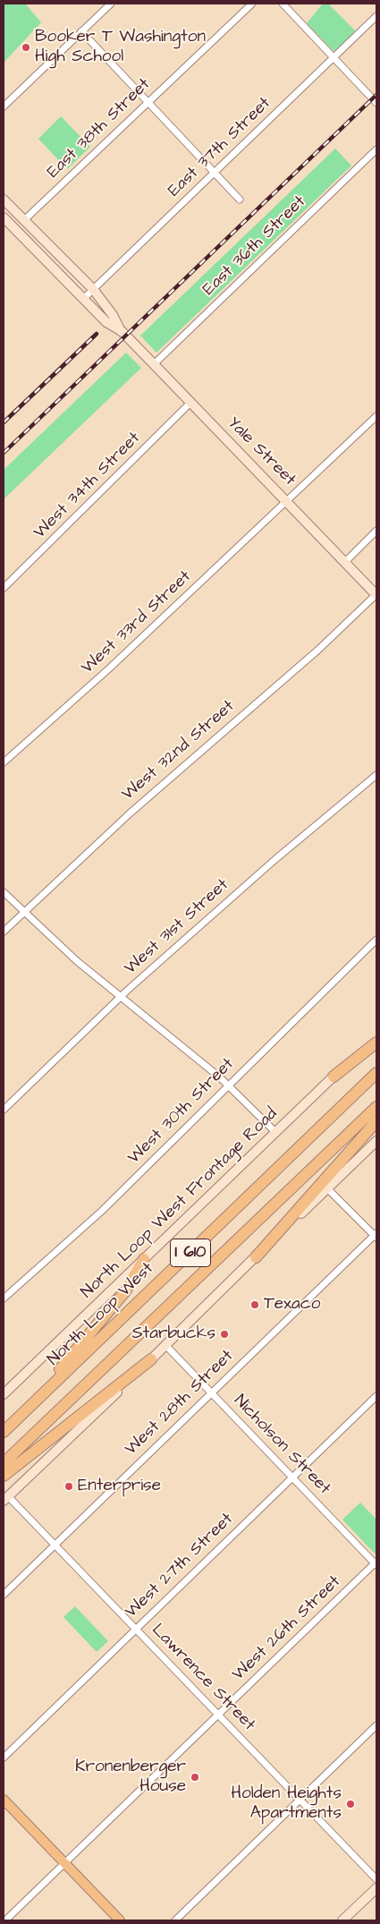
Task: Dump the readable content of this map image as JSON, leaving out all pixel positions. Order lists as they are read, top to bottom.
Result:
{
  "streets": {
    "highway": ["I 610", "North Loop West"],
    "main road": ["Yale Street", "North Loop West Frontage Road"],
    "street": [
      "East 38th Street",
      "East 37th Street",
      "East 36th Street",
      "West 34th Street",
      "West 33rd Street",
      "West 32nd Street",
      "West 31st Street",
      "West 30th Street",
      "West 28th Street",
      "Nicholson Street",
      "West 27th Street",
      "West 26th Street",
      "Lawrence Street"
    ]
  },
  "crossings": [
    ["East 38th Street", "Yale Street"],
    ["East 37th Street", "Yale Street"],
    ["East 36th Street", "Yale Street"],
    ["Yale Street", "West 34th Street"],
    ["Yale Street", "West 33rd Street"],
    ["Yale Street", "West 32nd Street"],
    ["West 28th Street", "Nicholson Street"],
    ["West 28th Street", "Lawrence Street"],
    ["Nicholson Street", "West 27th Street"],
    ["Nicholson Street", "West 26th Street"],
    ["West 27th Street", "Lawrence Street"],
    ["West 26th Street", "Lawrence Street"]
  ],
  "places": [
    "Booker T Washington High School",
    "Texaco",
    "Starbucks",
    "Enterprise",
    "Kronenberger House",
    "Holden Heights Apartments"
  ]
}
